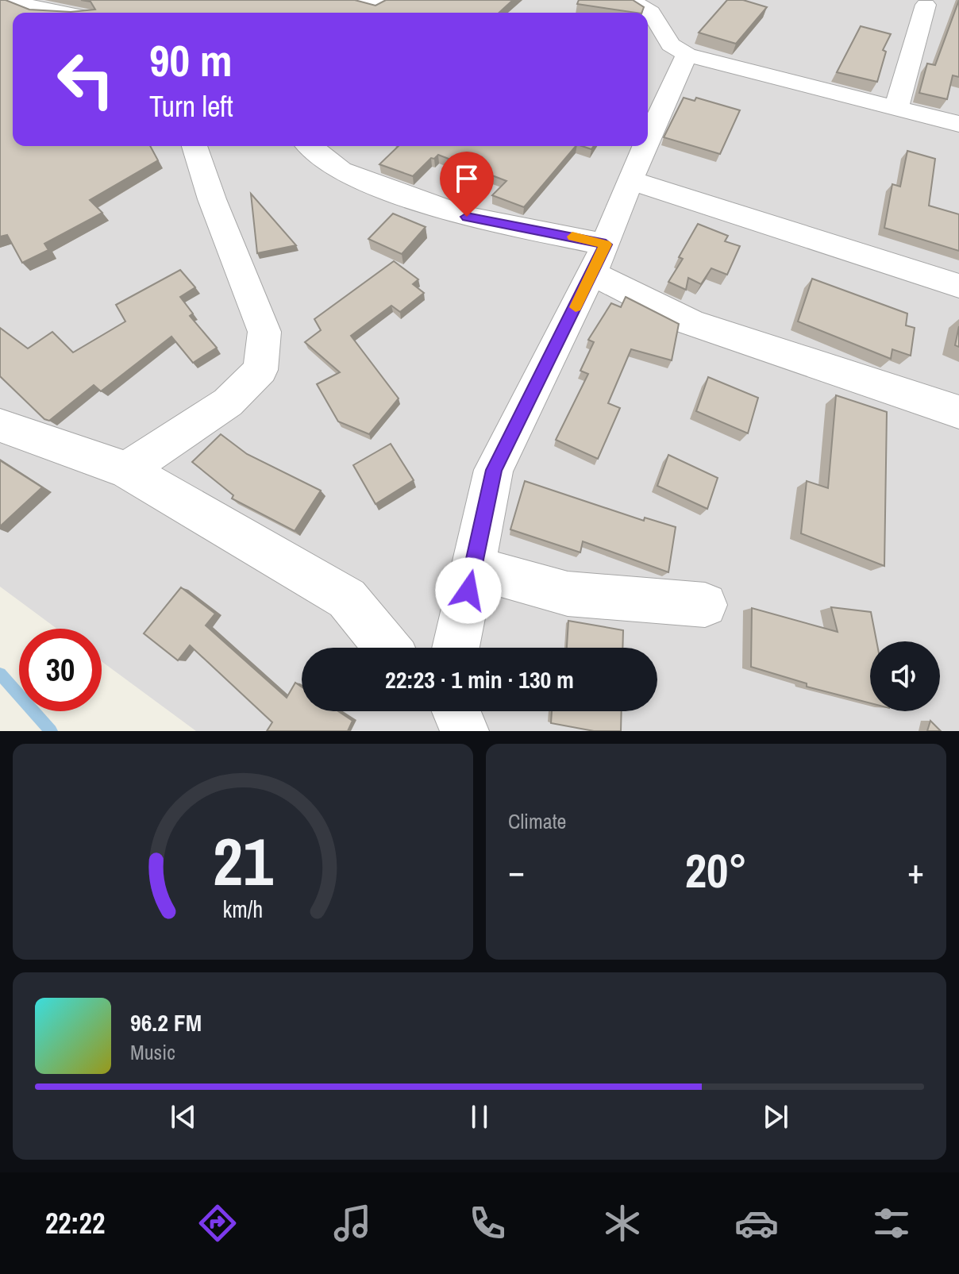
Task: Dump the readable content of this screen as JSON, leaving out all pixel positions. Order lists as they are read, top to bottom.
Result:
{
  "page": {
    "turn": ["90 m", "Turn left"],
    "limit": "30",
    "trip": "22:23 · 1 min · 130 m",
    "tile": "Climate",
    "heat": ["−", "20°", "+"],
    "song": ["96.2 FM", "Music"],
    "tabs": "22:22",
    "gauge": ["21", "km/h"]
  }
}
